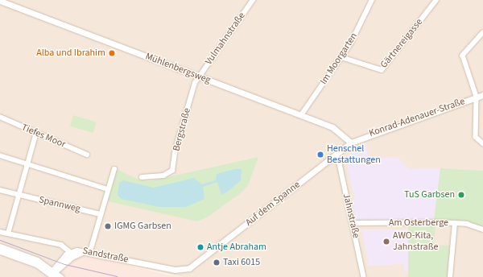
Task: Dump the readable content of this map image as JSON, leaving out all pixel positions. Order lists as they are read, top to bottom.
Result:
{
  "streets": {
    "street": [
      "Vulmahnstraße",
      "Gärtnereigasse",
      "Im Moorgarten",
      "Mühlenbergsweg",
      "Konrad-Adenauer-Straße",
      "Bergstraße",
      "Tiefes Moor",
      "Auf dem Spanne",
      "Spannweg",
      "Jahnstraße",
      "Am Osterberge",
      "Sandstraße"
    ]
  },
  "crossings": [
    ["Vulmahnstraße", "Mühlenbergsweg"],
    ["Vulmahnstraße", "Bergstraße"],
    ["Gärtnereigasse", "Im Moorgarten"],
    ["Im Moorgarten", "Mühlenbergsweg"],
    ["Mühlenbergsweg", "Konrad-Adenauer-Straße"],
    ["Mühlenbergsweg", "Bergstraße"],
    ["Mühlenbergsweg", "Auf dem Spanne"],
    ["Konrad-Adenauer-Straße", "Auf dem Spanne"],
    ["Auf dem Spanne", "Jahnstraße"],
    ["Auf dem Spanne", "Sandstraße"],
    ["Jahnstraße", "Am Osterberge"]
  ],
  "places": [
    "Alba und Ibrahim",
    "Henschel Bestattungen",
    "TuS Garbsen",
    "IGMG Garbsen",
    "AWO-Kita, Jahnstraße",
    "Antje Abraham",
    "Taxi 6015"
  ]
}
